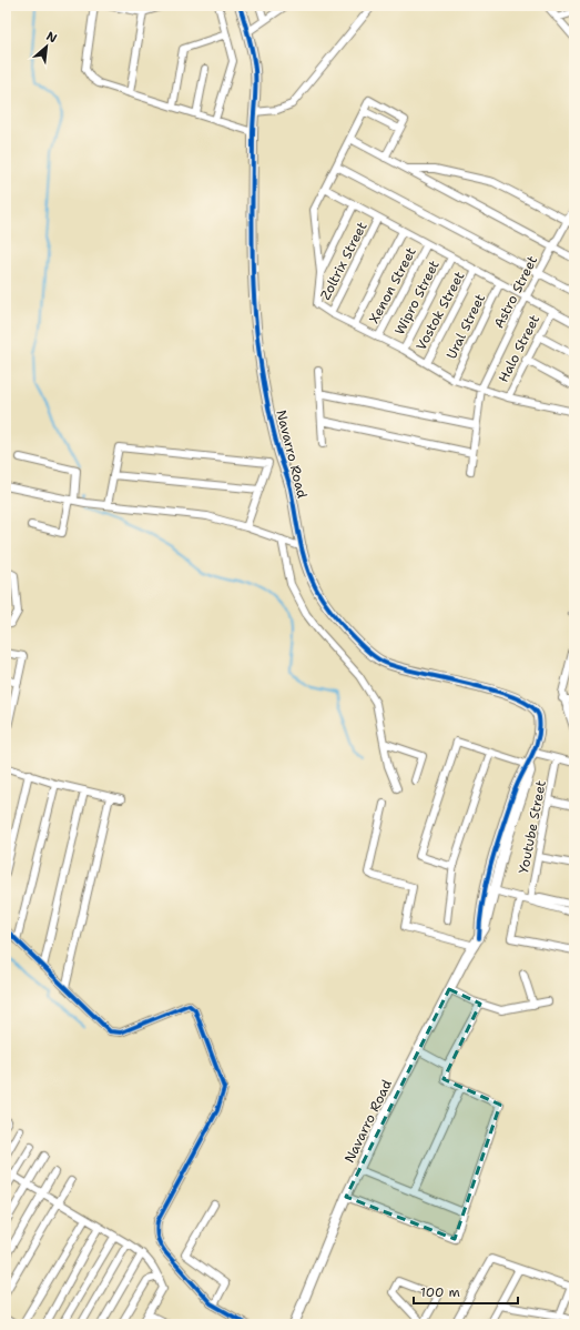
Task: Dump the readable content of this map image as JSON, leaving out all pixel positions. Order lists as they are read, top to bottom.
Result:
{
  "streets": {
    "street": [
      "Zoltrix Street",
      "Xenon Street",
      "Astro Street",
      "Wipro Street",
      "Vostok Street",
      "Ural Street",
      "Halo Street",
      "Navarro Road",
      "Youtube Street"
    ]
  },
  "scale_bar": "100 m",
  "north": "top right"
}
